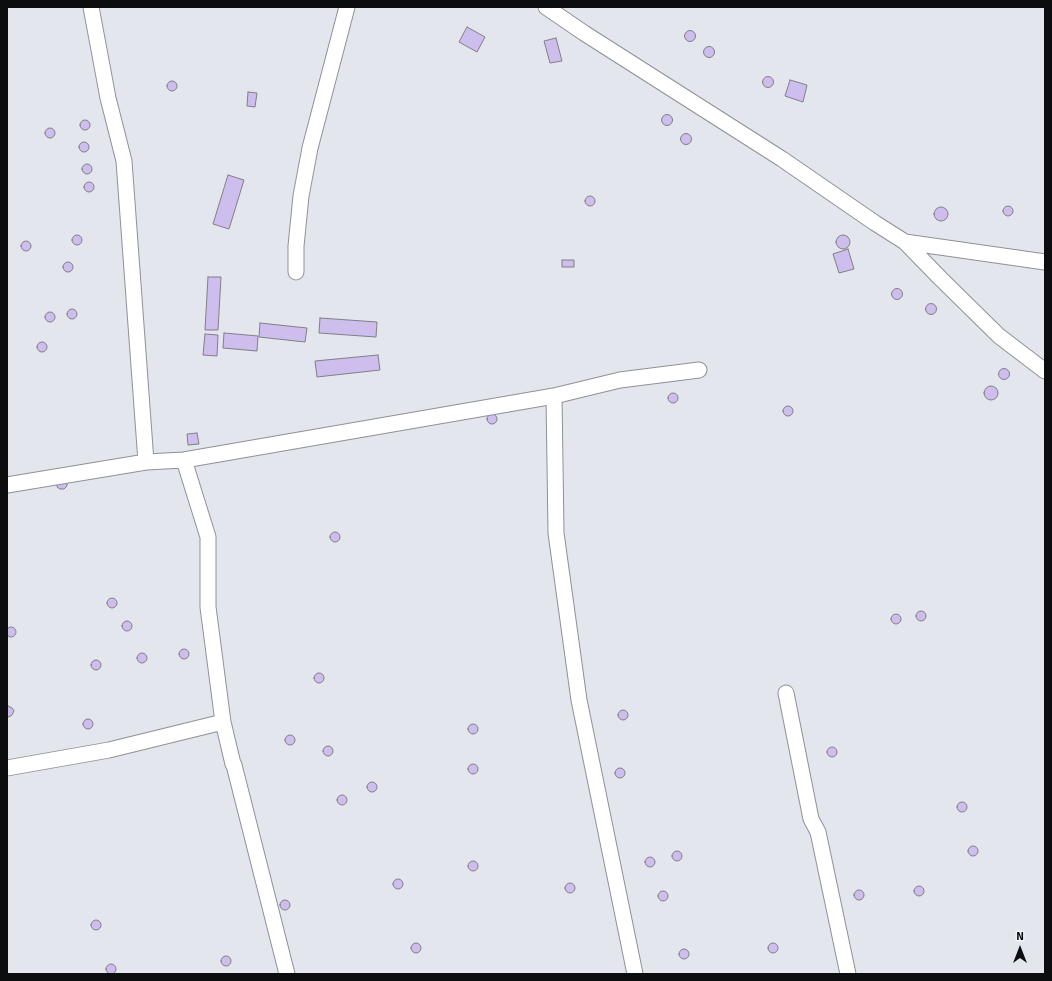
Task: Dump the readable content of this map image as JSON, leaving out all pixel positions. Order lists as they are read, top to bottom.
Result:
{
  "north": "top"
}
